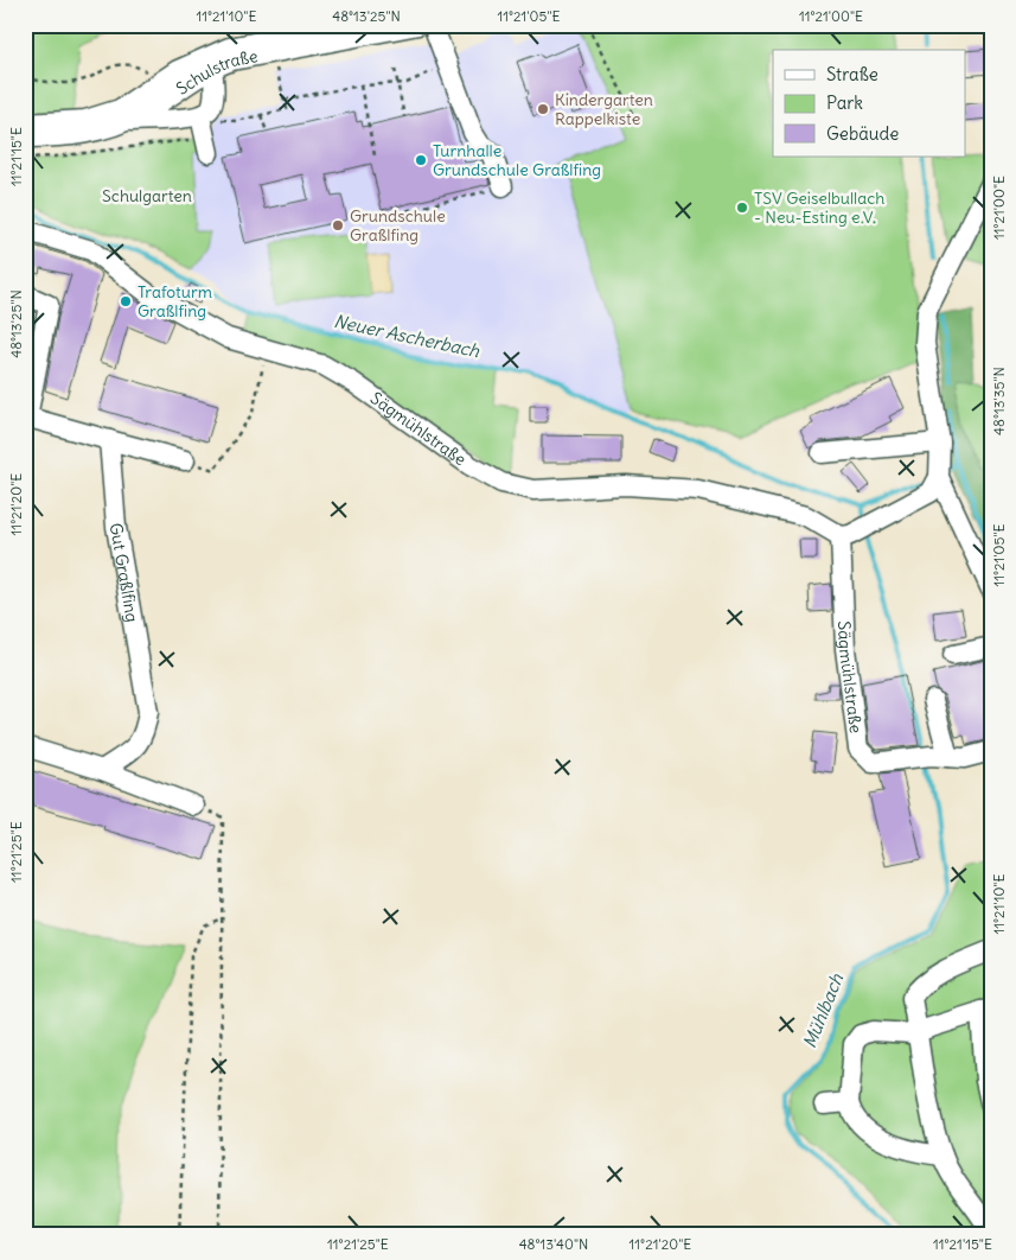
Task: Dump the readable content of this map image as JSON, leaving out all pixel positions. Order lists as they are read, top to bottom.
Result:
{
  "streets": {
    "street": ["Schulstraße", "Sägmühlstraße", "Gut Graßlfing"]
  },
  "water": ["Neuer Ascherbach", "Mühlbach"],
  "parks": ["Schulgarten"],
  "places": [
    "Kindergarten Rappelkiste",
    "Turnhalle Grundschule Graßlfing",
    "TSV Geiselbullach - Neu-Esting e.V.",
    "Grundschule Graßlfing",
    "Trafoturm Graßlfing"
  ],
  "legend": ["Straße", "Park", "Gebäude"],
  "coordinates": [
    "11°21'10\"E",
    "48°13'25\"N",
    "11°21'05\"E",
    "11°21'00\"E",
    "11°21'15\"E",
    "48°13'35\"N",
    "11°21'20\"E",
    "11°21'25\"E",
    "48°13'40\"N"
  ]
}
